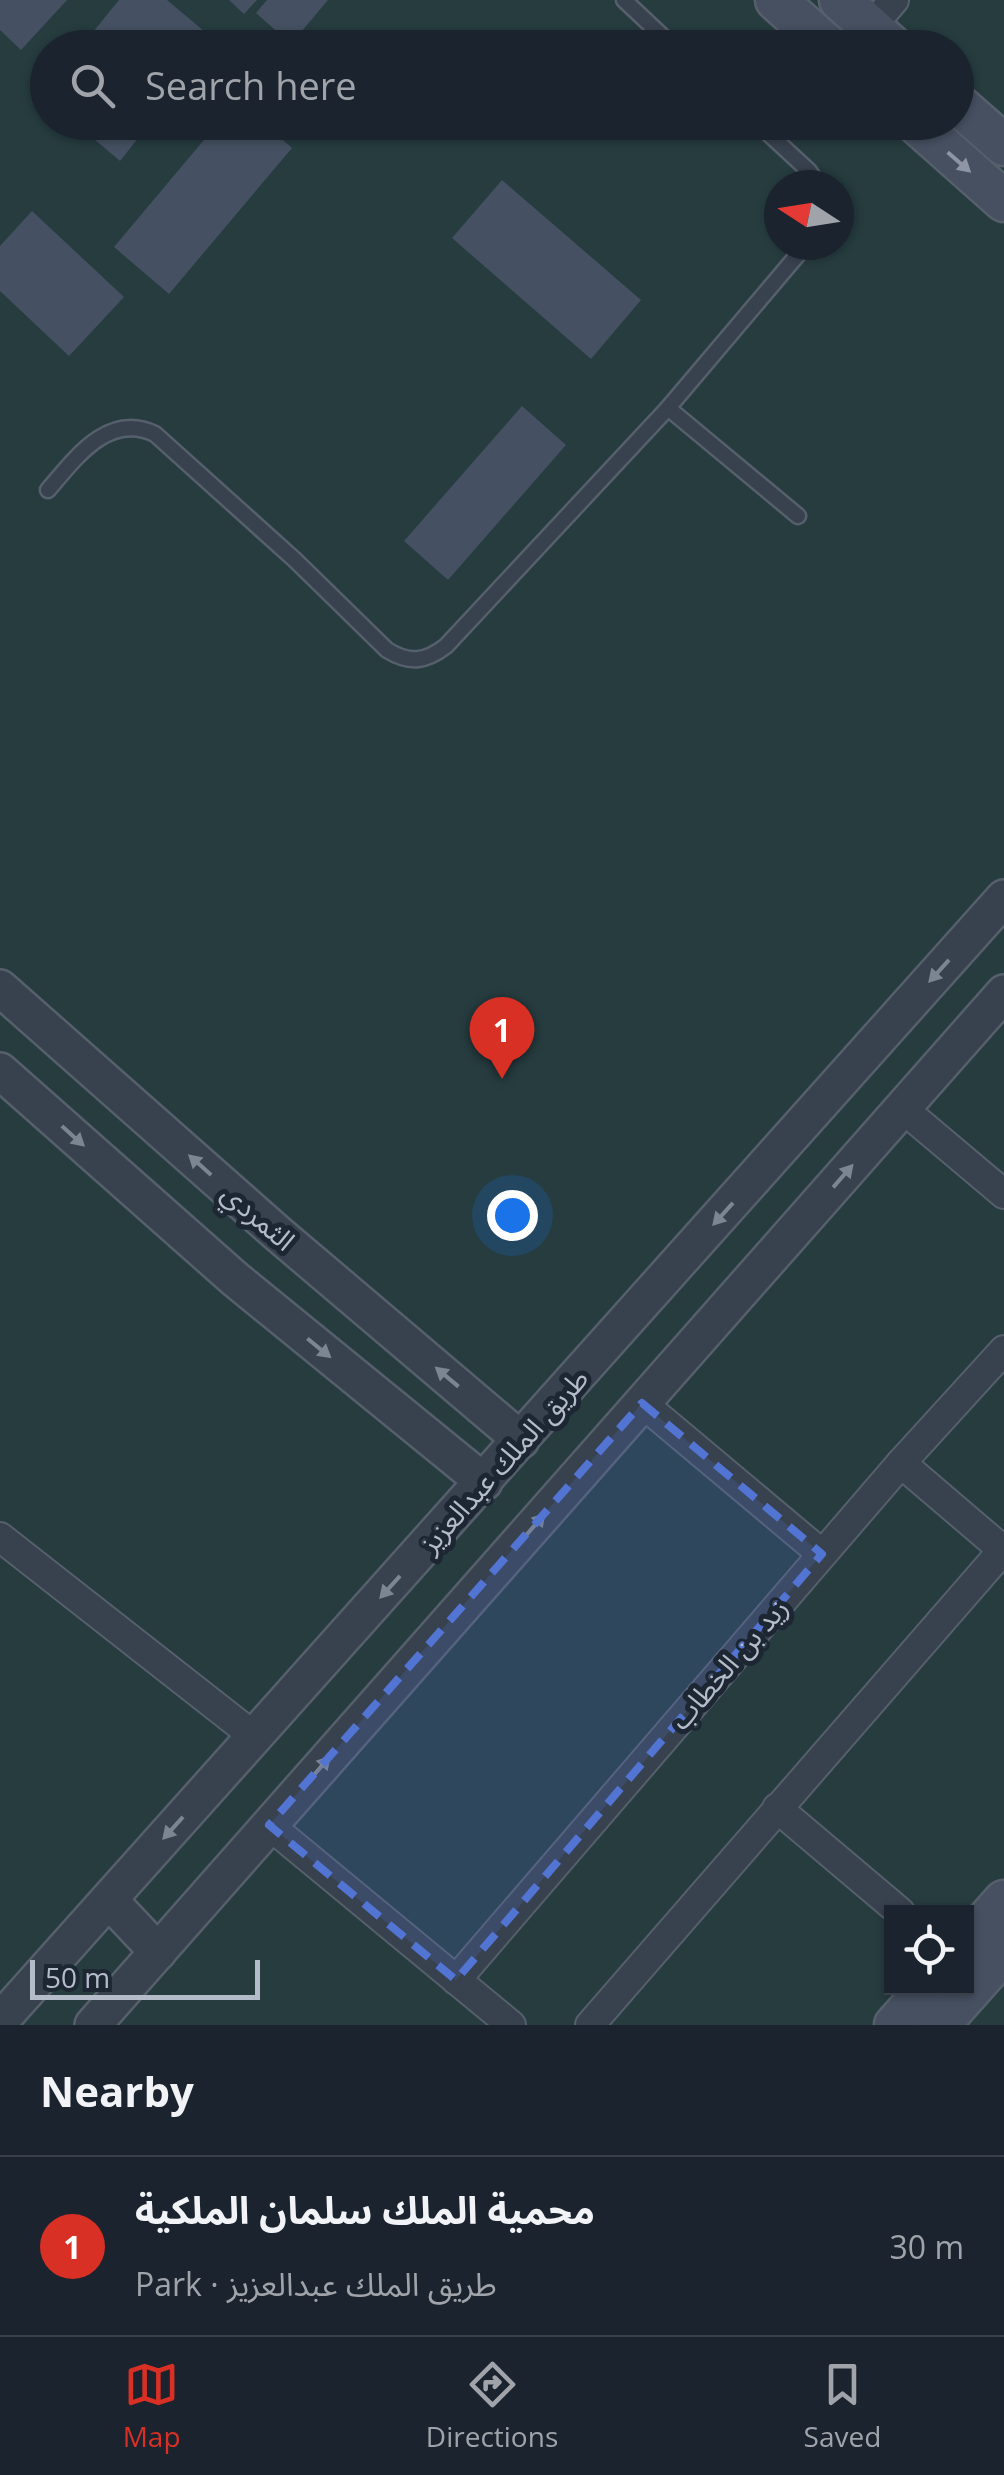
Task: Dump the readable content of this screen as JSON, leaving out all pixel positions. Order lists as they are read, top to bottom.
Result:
{
  "streets": {
    "street": ["الثمردي", "طريق الملك عبدالعزيز", "زيد بن الخطاب"]
  },
  "crossings": [
    ["الثمردي", "طريق الملك عبدالعزيز"]
  ],
  "scale_bar": "50 m",
  "north": "left",
  "page": {
    "search": "Search here",
    "pins": "1",
    "scale": "50 m",
    "heading": "Nearby",
    "list": [
      {
        "mark": "1",
        "name": "محمية الملك سلمان الملكية",
        "note": "Park · طريق الملك عبدالعزيز",
        "value": "30 m"
      }
    ],
    "nav": ["Map", "Directions", "Saved"]
  }
}
